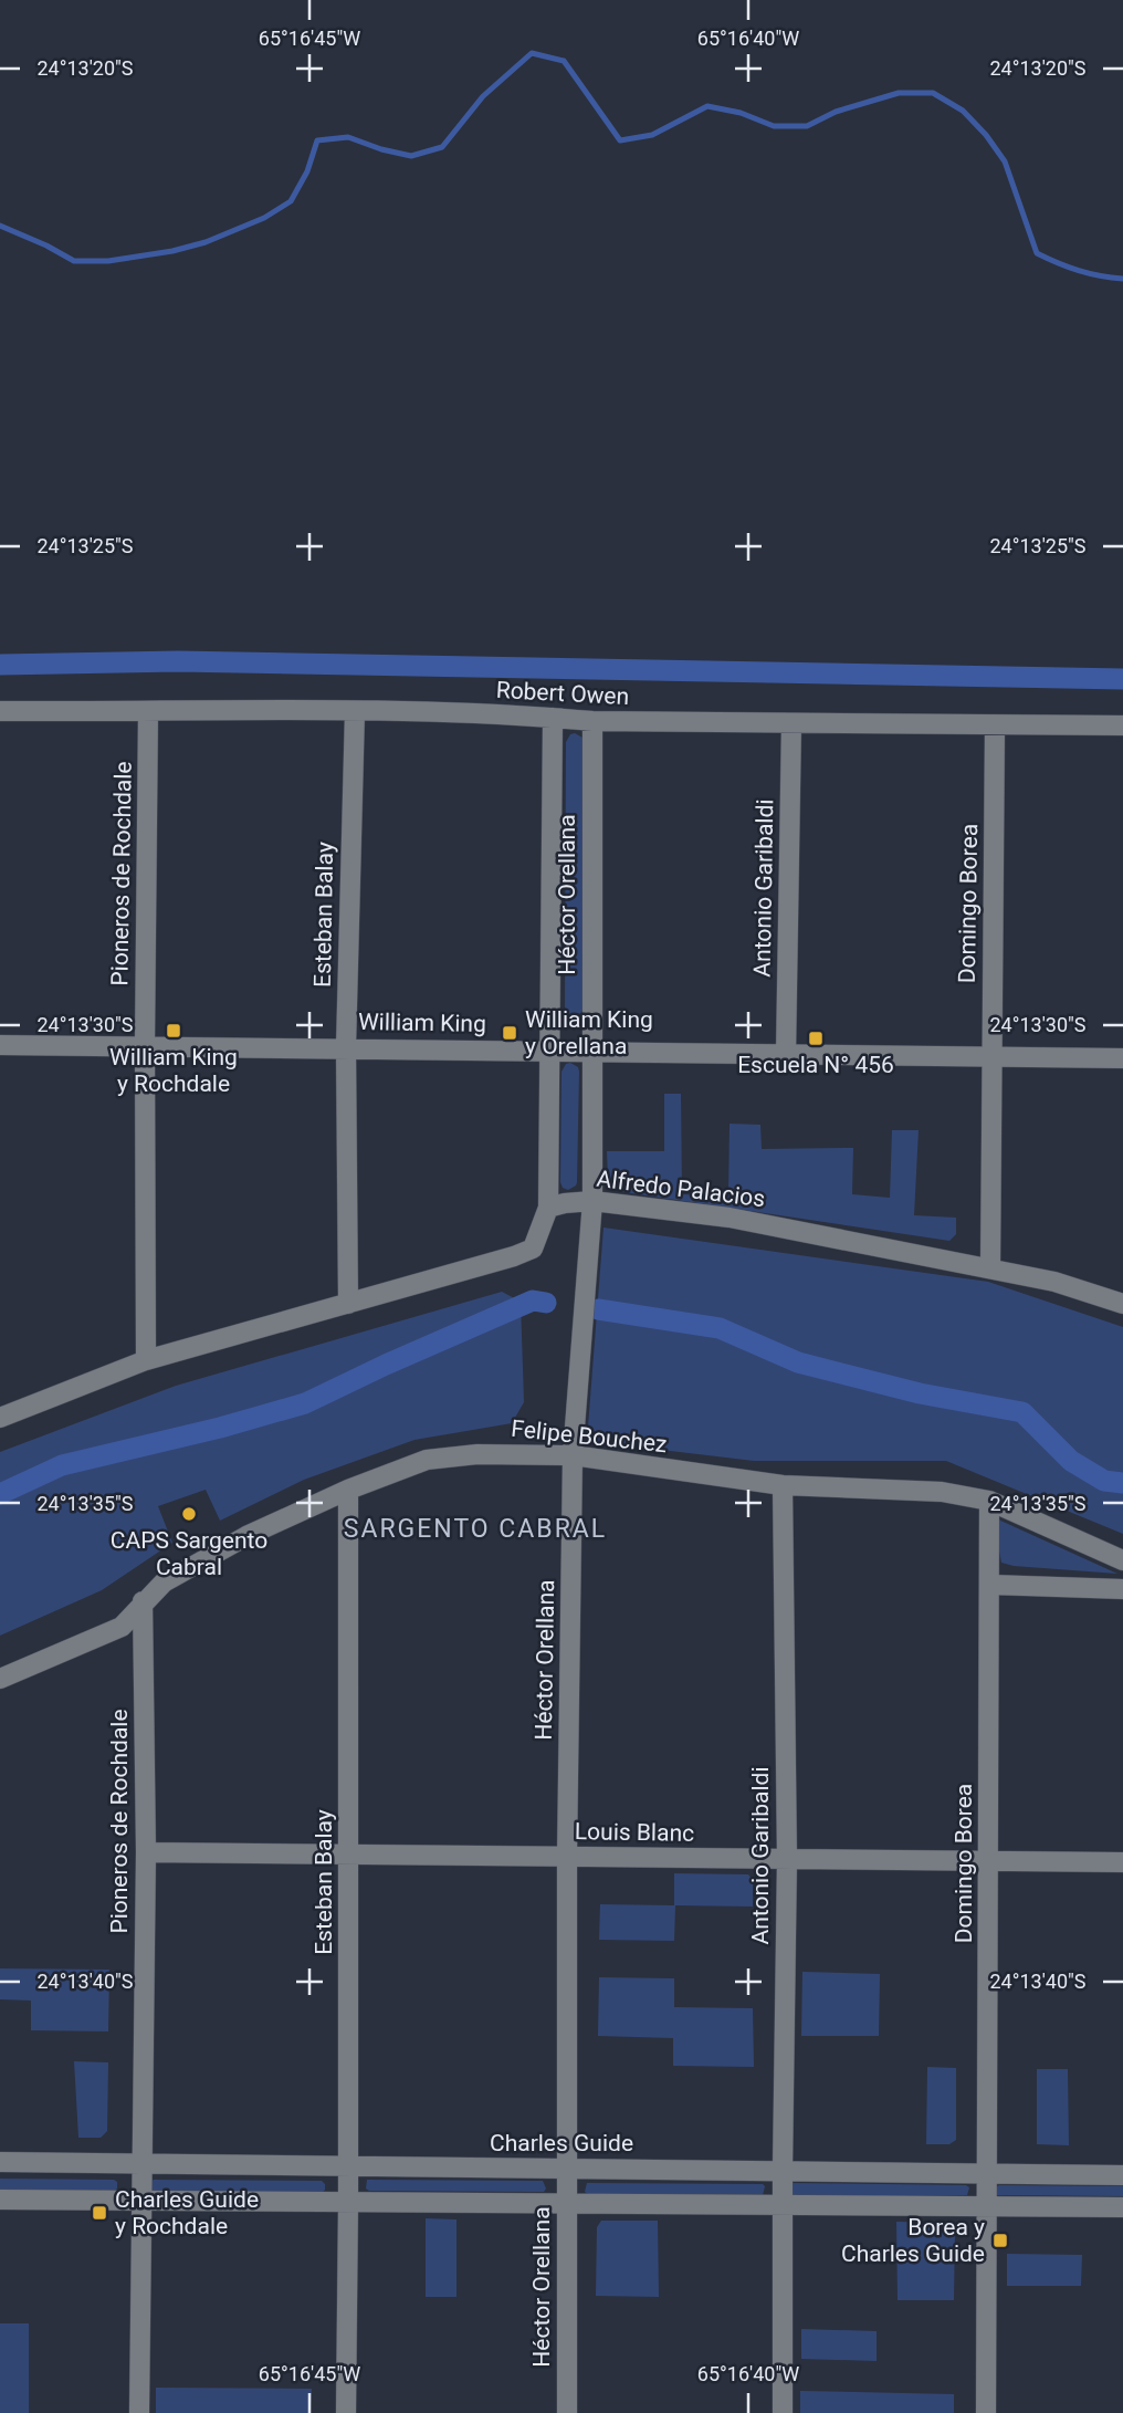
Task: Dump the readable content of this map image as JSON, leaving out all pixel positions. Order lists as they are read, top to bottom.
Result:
{
  "streets": {
    "street": [
      "Robert Owen",
      "Pioneros de Rochdale",
      "Antonio Garibaldi",
      "Héctor Orellana",
      "Domingo Borea",
      "Esteban Balay",
      "William King",
      "Alfredo Palacios",
      "Felipe Bouchez",
      "Louis Blanc",
      "Charles Guide"
    ]
  },
  "crossings": [
    ["Robert Owen", "Pioneros de Rochdale"],
    ["Robert Owen", "Antonio Garibaldi"],
    ["Robert Owen", "Héctor Orellana"],
    ["Robert Owen", "Domingo Borea"],
    ["Robert Owen", "Esteban Balay"],
    ["Pioneros de Rochdale", "William King"],
    ["Pioneros de Rochdale", "Felipe Bouchez"],
    ["Pioneros de Rochdale", "Louis Blanc"],
    ["Pioneros de Rochdale", "Charles Guide"],
    ["Antonio Garibaldi", "William King"],
    ["Antonio Garibaldi", "Felipe Bouchez"],
    ["Antonio Garibaldi", "Louis Blanc"],
    ["Antonio Garibaldi", "Charles Guide"],
    ["Héctor Orellana", "William King"],
    ["Héctor Orellana", "Alfredo Palacios"],
    ["Héctor Orellana", "Felipe Bouchez"],
    ["Héctor Orellana", "Louis Blanc"],
    ["Héctor Orellana", "Charles Guide"],
    ["Domingo Borea", "William King"],
    ["Domingo Borea", "Alfredo Palacios"],
    ["Domingo Borea", "Felipe Bouchez"],
    ["Domingo Borea", "Louis Blanc"],
    ["Domingo Borea", "Charles Guide"],
    ["Esteban Balay", "William King"],
    ["Esteban Balay", "Felipe Bouchez"],
    ["Esteban Balay", "Louis Blanc"],
    ["Esteban Balay", "Charles Guide"]
  ],
  "districts": ["SARGENTO CABRAL"],
  "places": {
    "transit": [
      "William King y Rochdale",
      "William King y Orellana",
      "Escuela N° 456",
      "Charles Guide y Rochdale",
      "Borea y Charles Guide"
    ],
    "other": ["CAPS Sargento Cabral"]
  },
  "coordinates": [
    "65°16'45\"W",
    "65°16'40\"W",
    "24°13'20\"S",
    "24°13'25\"S",
    "24°13'30\"S",
    "24°13'35\"S",
    "24°13'40\"S"
  ]
}
